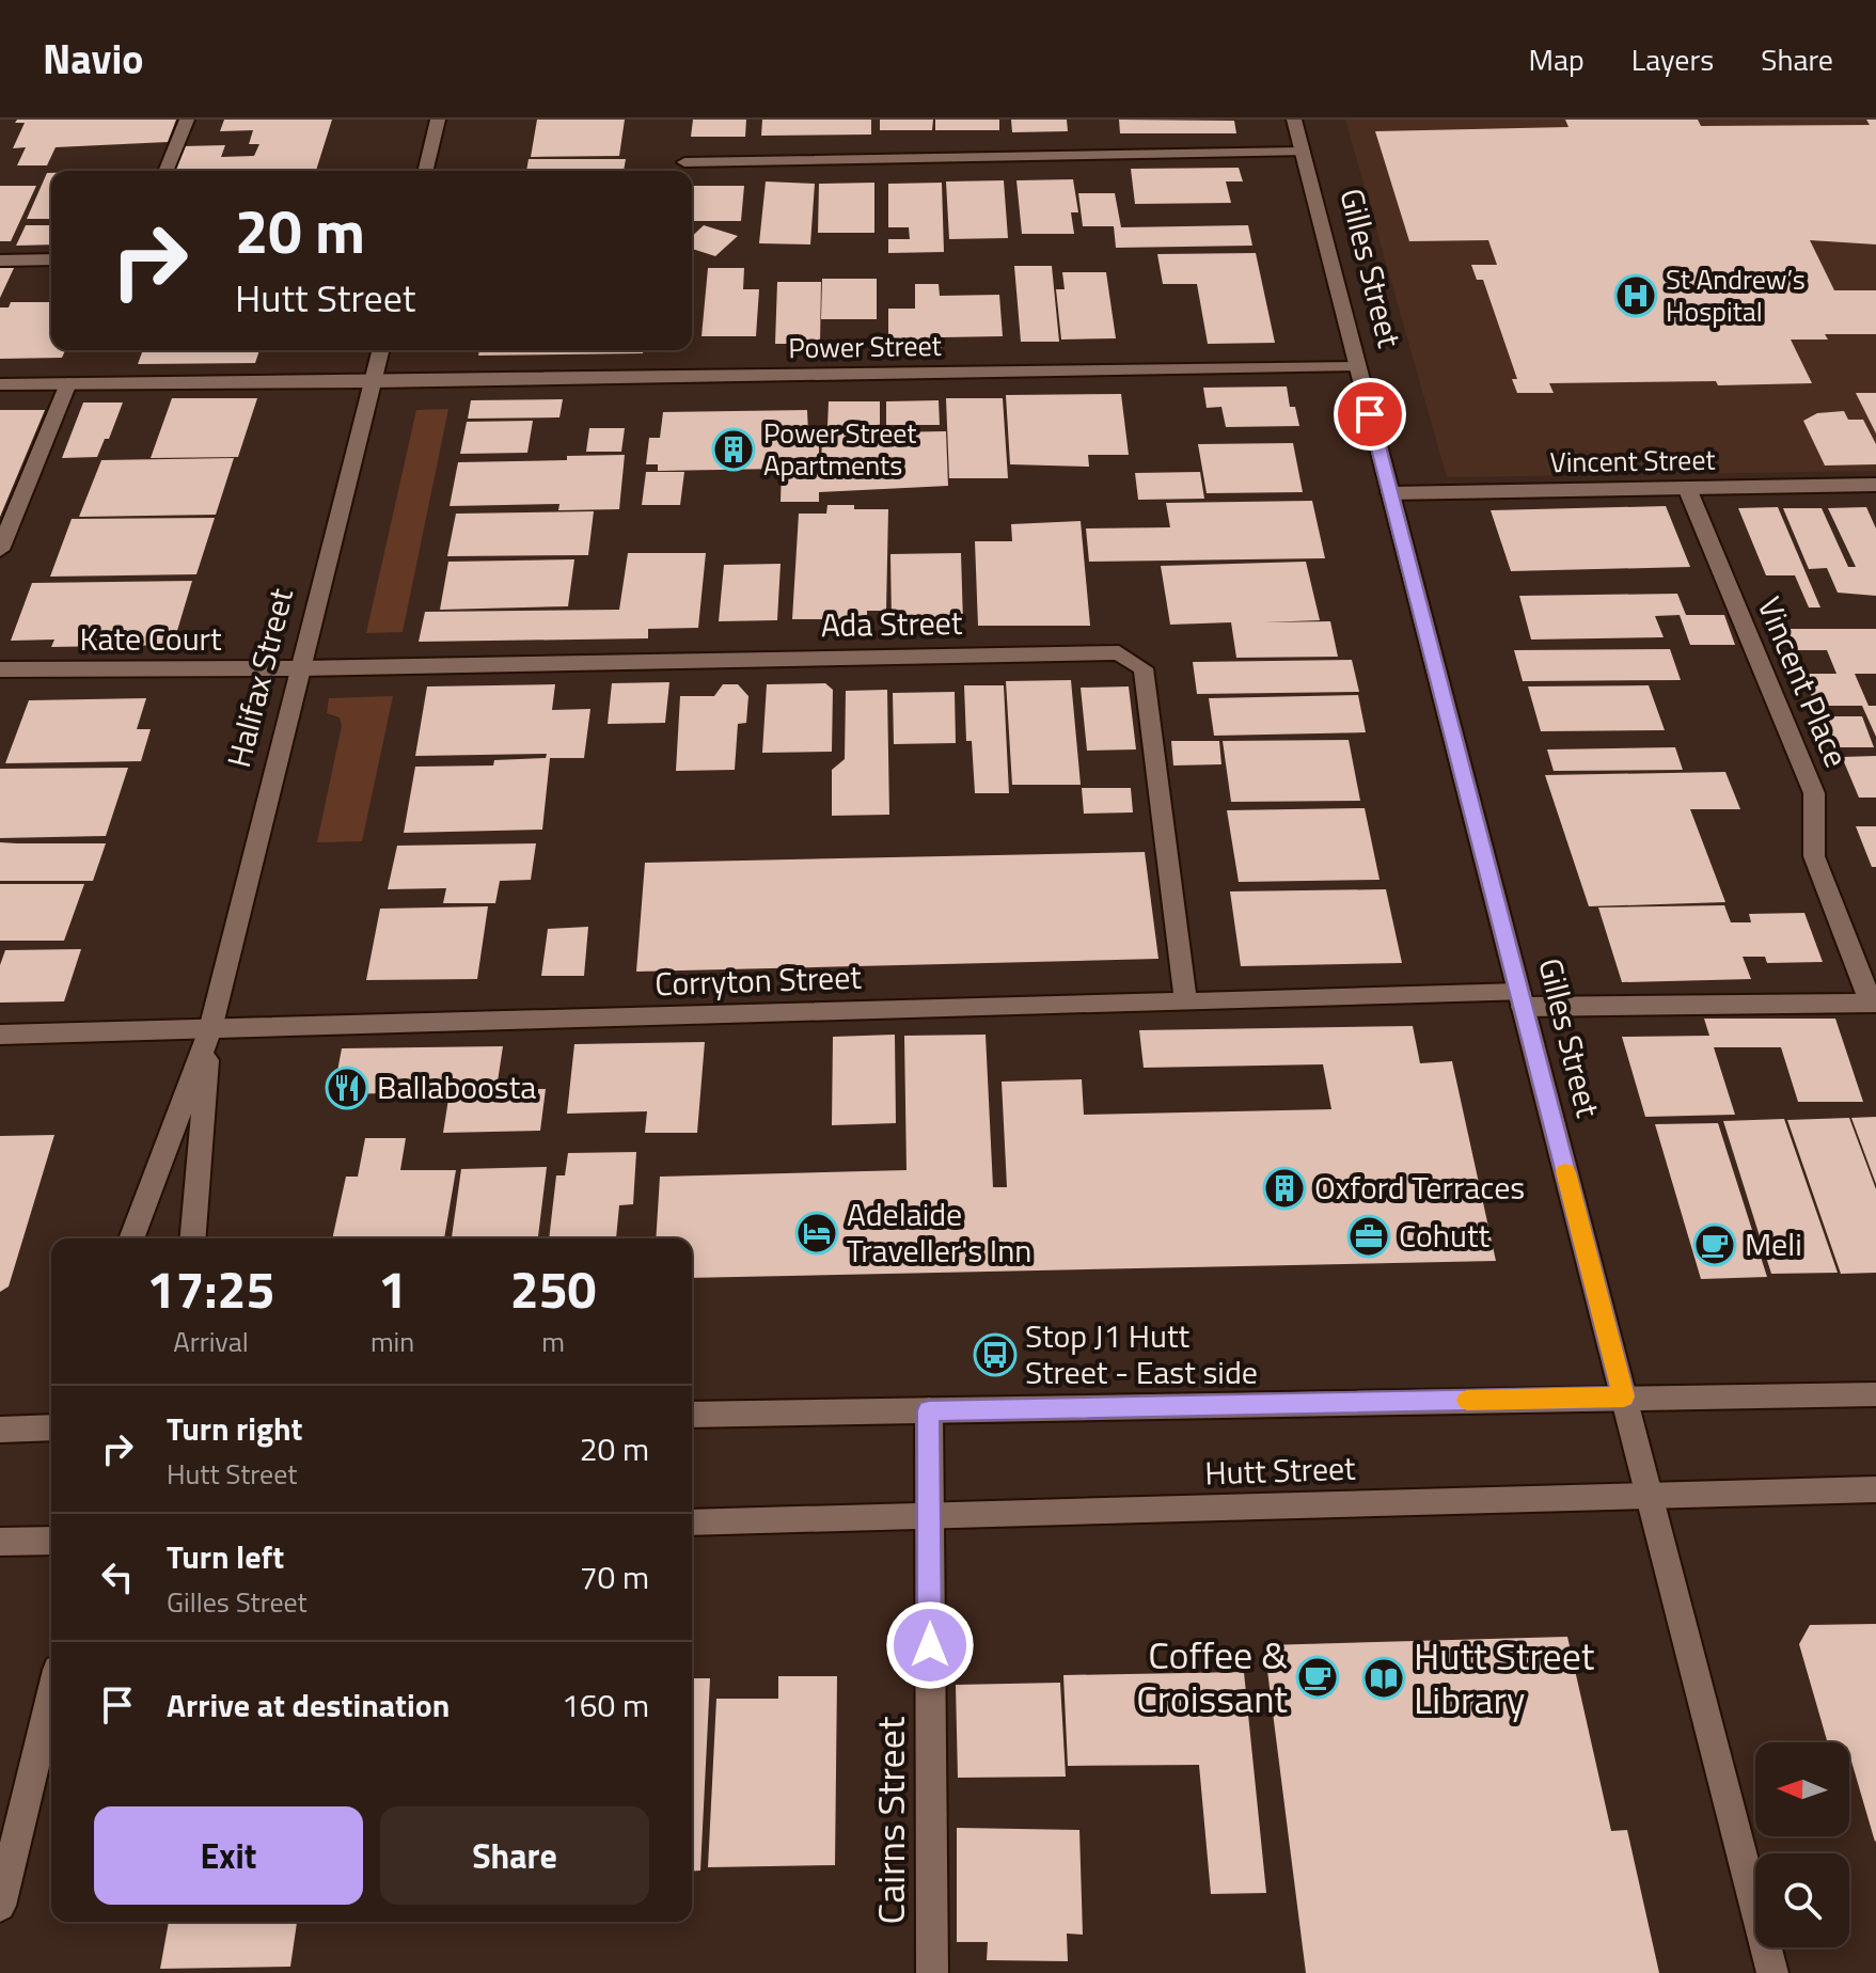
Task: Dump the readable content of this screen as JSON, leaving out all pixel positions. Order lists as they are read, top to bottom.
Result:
{
  "streets": {
    "street": [
      "Gilles Street",
      "Power Street",
      "Vincent Street",
      "Ada Street",
      "Kate Court",
      "Halifax Street",
      "Vincent Place",
      "Corryton Street",
      "Hutt Street",
      "Cairns Street"
    ]
  },
  "crossings": [
    ["Gilles Street", "Power Street"],
    ["Gilles Street", "Vincent Street"],
    ["Gilles Street", "Vincent Place"],
    ["Gilles Street", "Corryton Street"],
    ["Gilles Street", "Hutt Street"],
    ["Power Street", "Halifax Street"],
    ["Vincent Street", "Vincent Place"],
    ["Ada Street", "Kate Court"],
    ["Ada Street", "Halifax Street"],
    ["Ada Street", "Corryton Street"],
    ["Kate Court", "Halifax Street"],
    ["Halifax Street", "Corryton Street"],
    ["Vincent Place", "Corryton Street"],
    ["Hutt Street", "Cairns Street"]
  ],
  "places": {
    "hospital": ["St Andrew’s Hospital"],
    "building": ["Power Street Apartments", "Oxford Terraces"],
    "restaurant": ["Ballaboosta"],
    "hotel": ["Adelaide Traveller's Inn"],
    "office": ["Cohutt"],
    "cafe": ["Meli", "Coffee & Croissant"],
    "bus stop": ["Stop J1 Hutt Street - East side"],
    "library": ["Hutt Street Library"]
  },
  "north": "left",
  "page": {
    "header": "Navio",
    "nav": ["Map", "Layers", "Share"],
    "turn": ["20 m", "Hutt Street"],
    "eta": [
      "17:25",
      "Arrival",
      "1",
      "min",
      "250",
      "m"
    ],
    "list": [
      {
        "name": "Turn right",
        "note": "Hutt Street",
        "value": "20 m"
      },
      {
        "name": "Turn left",
        "note": "Gilles Street",
        "value": "70 m"
      },
      {
        "name": "Arrive at destination",
        "value": "160 m"
      }
    ],
    "buttons": ["Exit", "Share"]
  }
}
